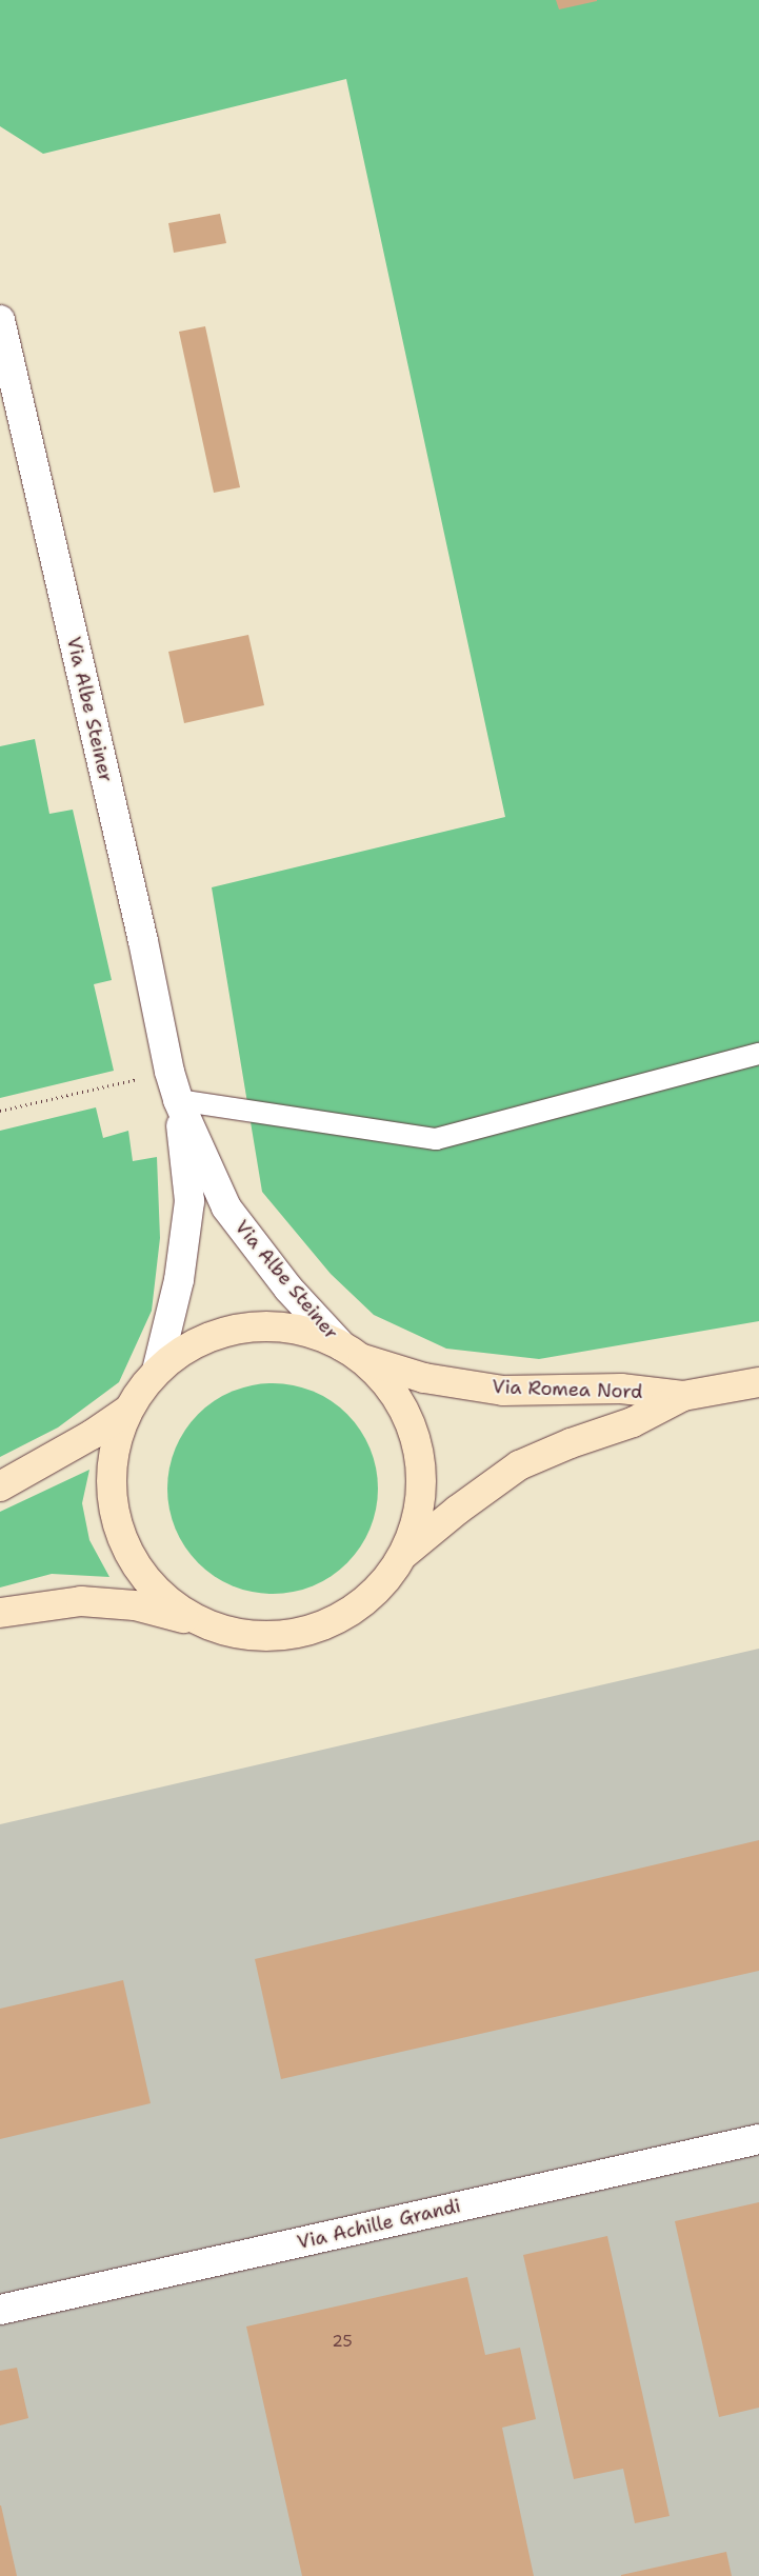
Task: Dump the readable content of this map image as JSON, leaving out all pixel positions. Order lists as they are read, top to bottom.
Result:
{
  "streets": {
    "main road": ["Via Romea Nord"],
    "street": ["Via Albe Steiner", "Via Achille Grandi"]
  },
  "crossings": [
    ["Via Albe Steiner", "Via Romea Nord"]
  ],
  "house_numbers": ["25"]
}
